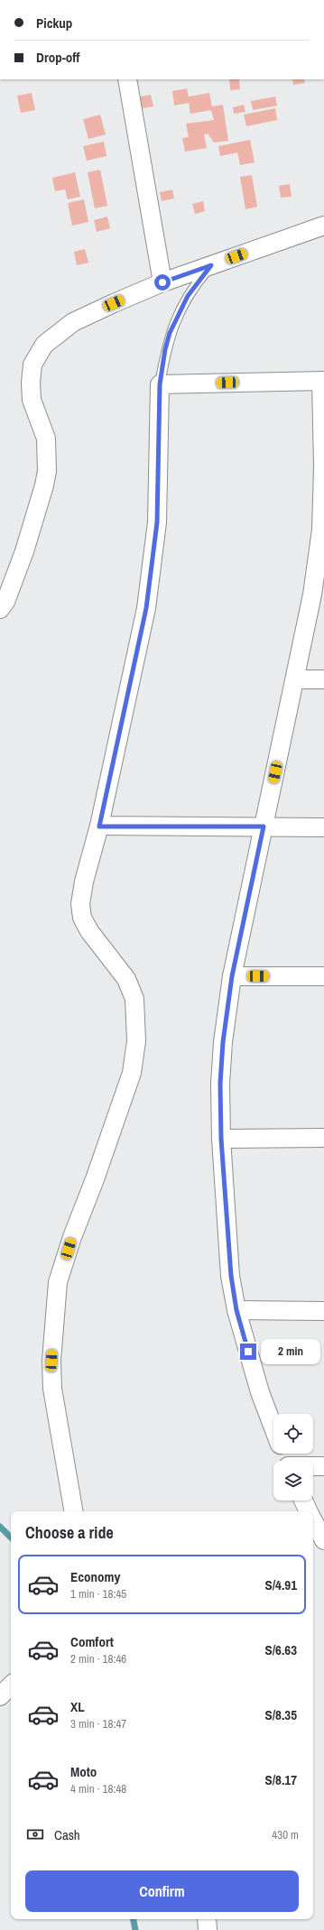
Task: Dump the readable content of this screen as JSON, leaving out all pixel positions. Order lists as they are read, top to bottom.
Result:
{
  "page": {
    "banner": ["Pickup", "Drop-off"],
    "bubble": "2 min",
    "heading": "Choose a ride",
    "list": [
      {
        "name": "Economy",
        "note": "1 min · 18:45",
        "value": "S/4.91"
      },
      {
        "name": "Comfort",
        "note": "2 min · 18:46",
        "value": "S/6.63"
      },
      {
        "name": "XL",
        "note": "3 min · 18:47",
        "value": "S/8.35"
      },
      {
        "name": "Moto",
        "note": "4 min · 18:48",
        "value": "S/8.17"
      }
    ],
    "pay": ["Cash", "430 m"],
    "buttons": "Confirm"
  }
}
